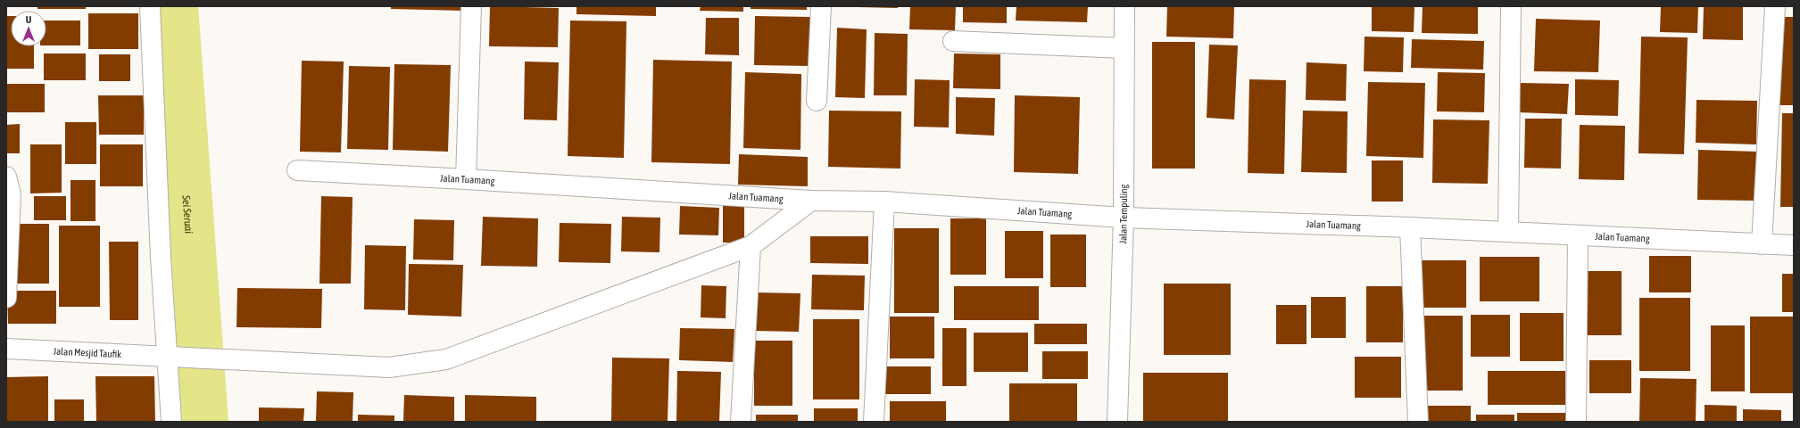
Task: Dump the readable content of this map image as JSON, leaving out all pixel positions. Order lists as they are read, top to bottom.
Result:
{
  "streets": {
    "street": ["Jalan Tuamang", "Jalan Tempuling", "Jalan Mesjid Taufik"]
  },
  "crossings": [
    ["Jalan Tuamang", "Jalan Tempuling"],
    ["Jalan Tuamang", "Jalan Mesjid Taufik"]
  ],
  "water": ["Sei Seruai"],
  "north": "top"
}
